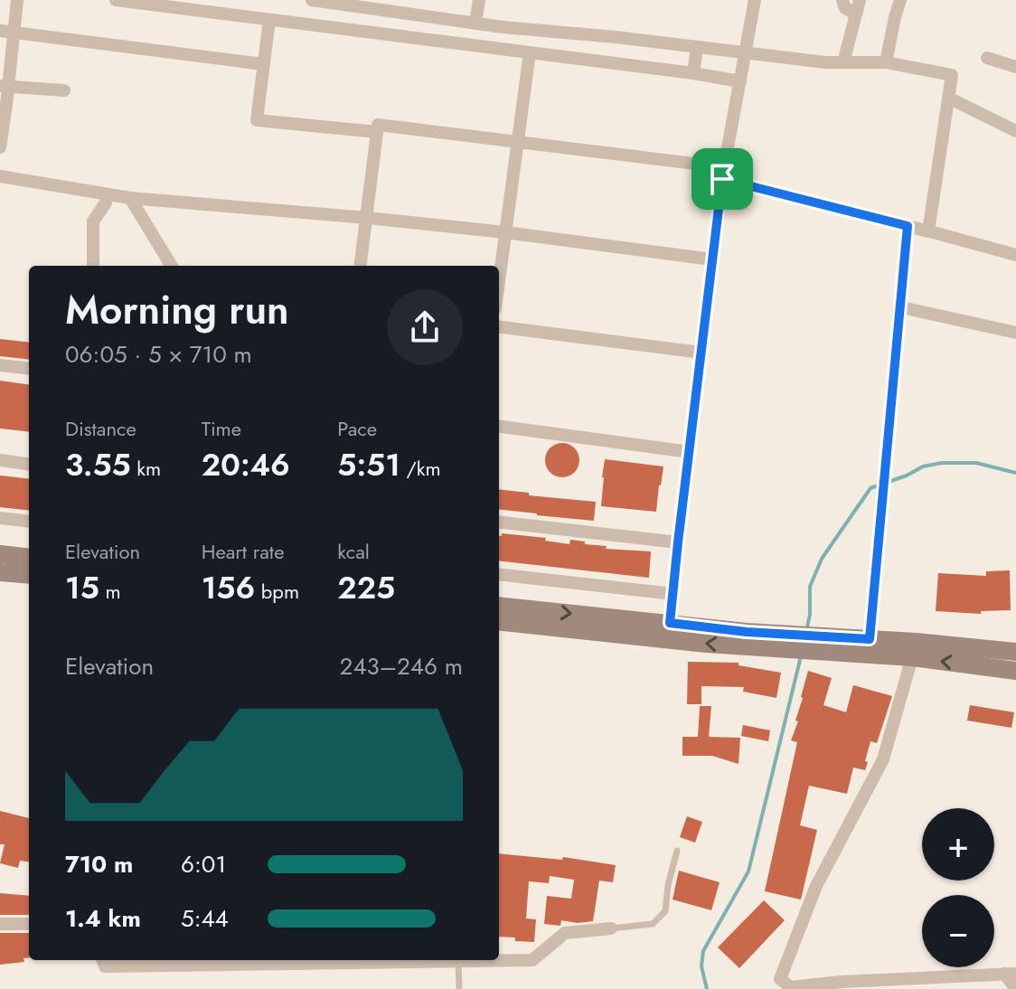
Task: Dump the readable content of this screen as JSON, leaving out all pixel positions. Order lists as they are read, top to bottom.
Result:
{
  "page": {
    "heading": ["Morning run", "06:05 · 5 × 710 m"],
    "stats": [
      ["Distance", "3.55 km"],
      ["Time", "20:46"],
      ["Pace", "5:51 /km"],
      ["Elevation", "15 m"],
      ["Heart rate", "156 bpm"],
      ["kcal", "225"]
    ],
    "chart": ["Elevation", "243–246 m"],
    "map_buttons": ["+", "−"],
    "list": [
      {
        "name": "710 m",
        "note": "6:01"
      },
      {
        "name": "1.4 km",
        "note": "5:44"
      }
    ]
  }
}
